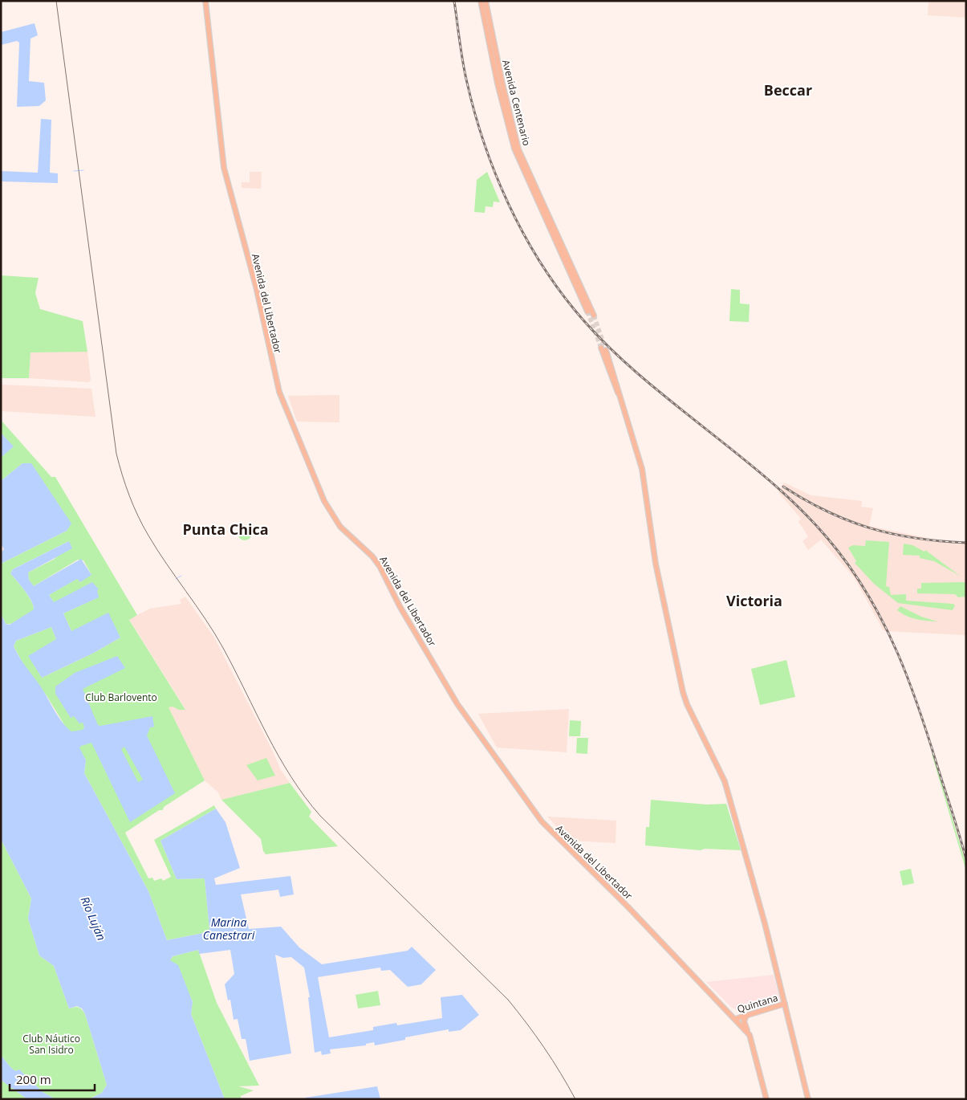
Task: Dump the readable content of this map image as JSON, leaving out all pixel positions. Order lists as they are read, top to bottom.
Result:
{
  "streets": {
    "main road": ["Avenida Centenario", "Avenida del Libertador", "Quintana"]
  },
  "crossings": [
    ["Avenida del Libertador", "Quintana"]
  ],
  "districts": ["Beccar", "Punta Chica", "Victoria"],
  "water": ["Río Luján", "Marina Canestrari"],
  "parks": ["Club Barlovento", "Club Náutico San Isidro"],
  "scale_bar": "200 m"
}
